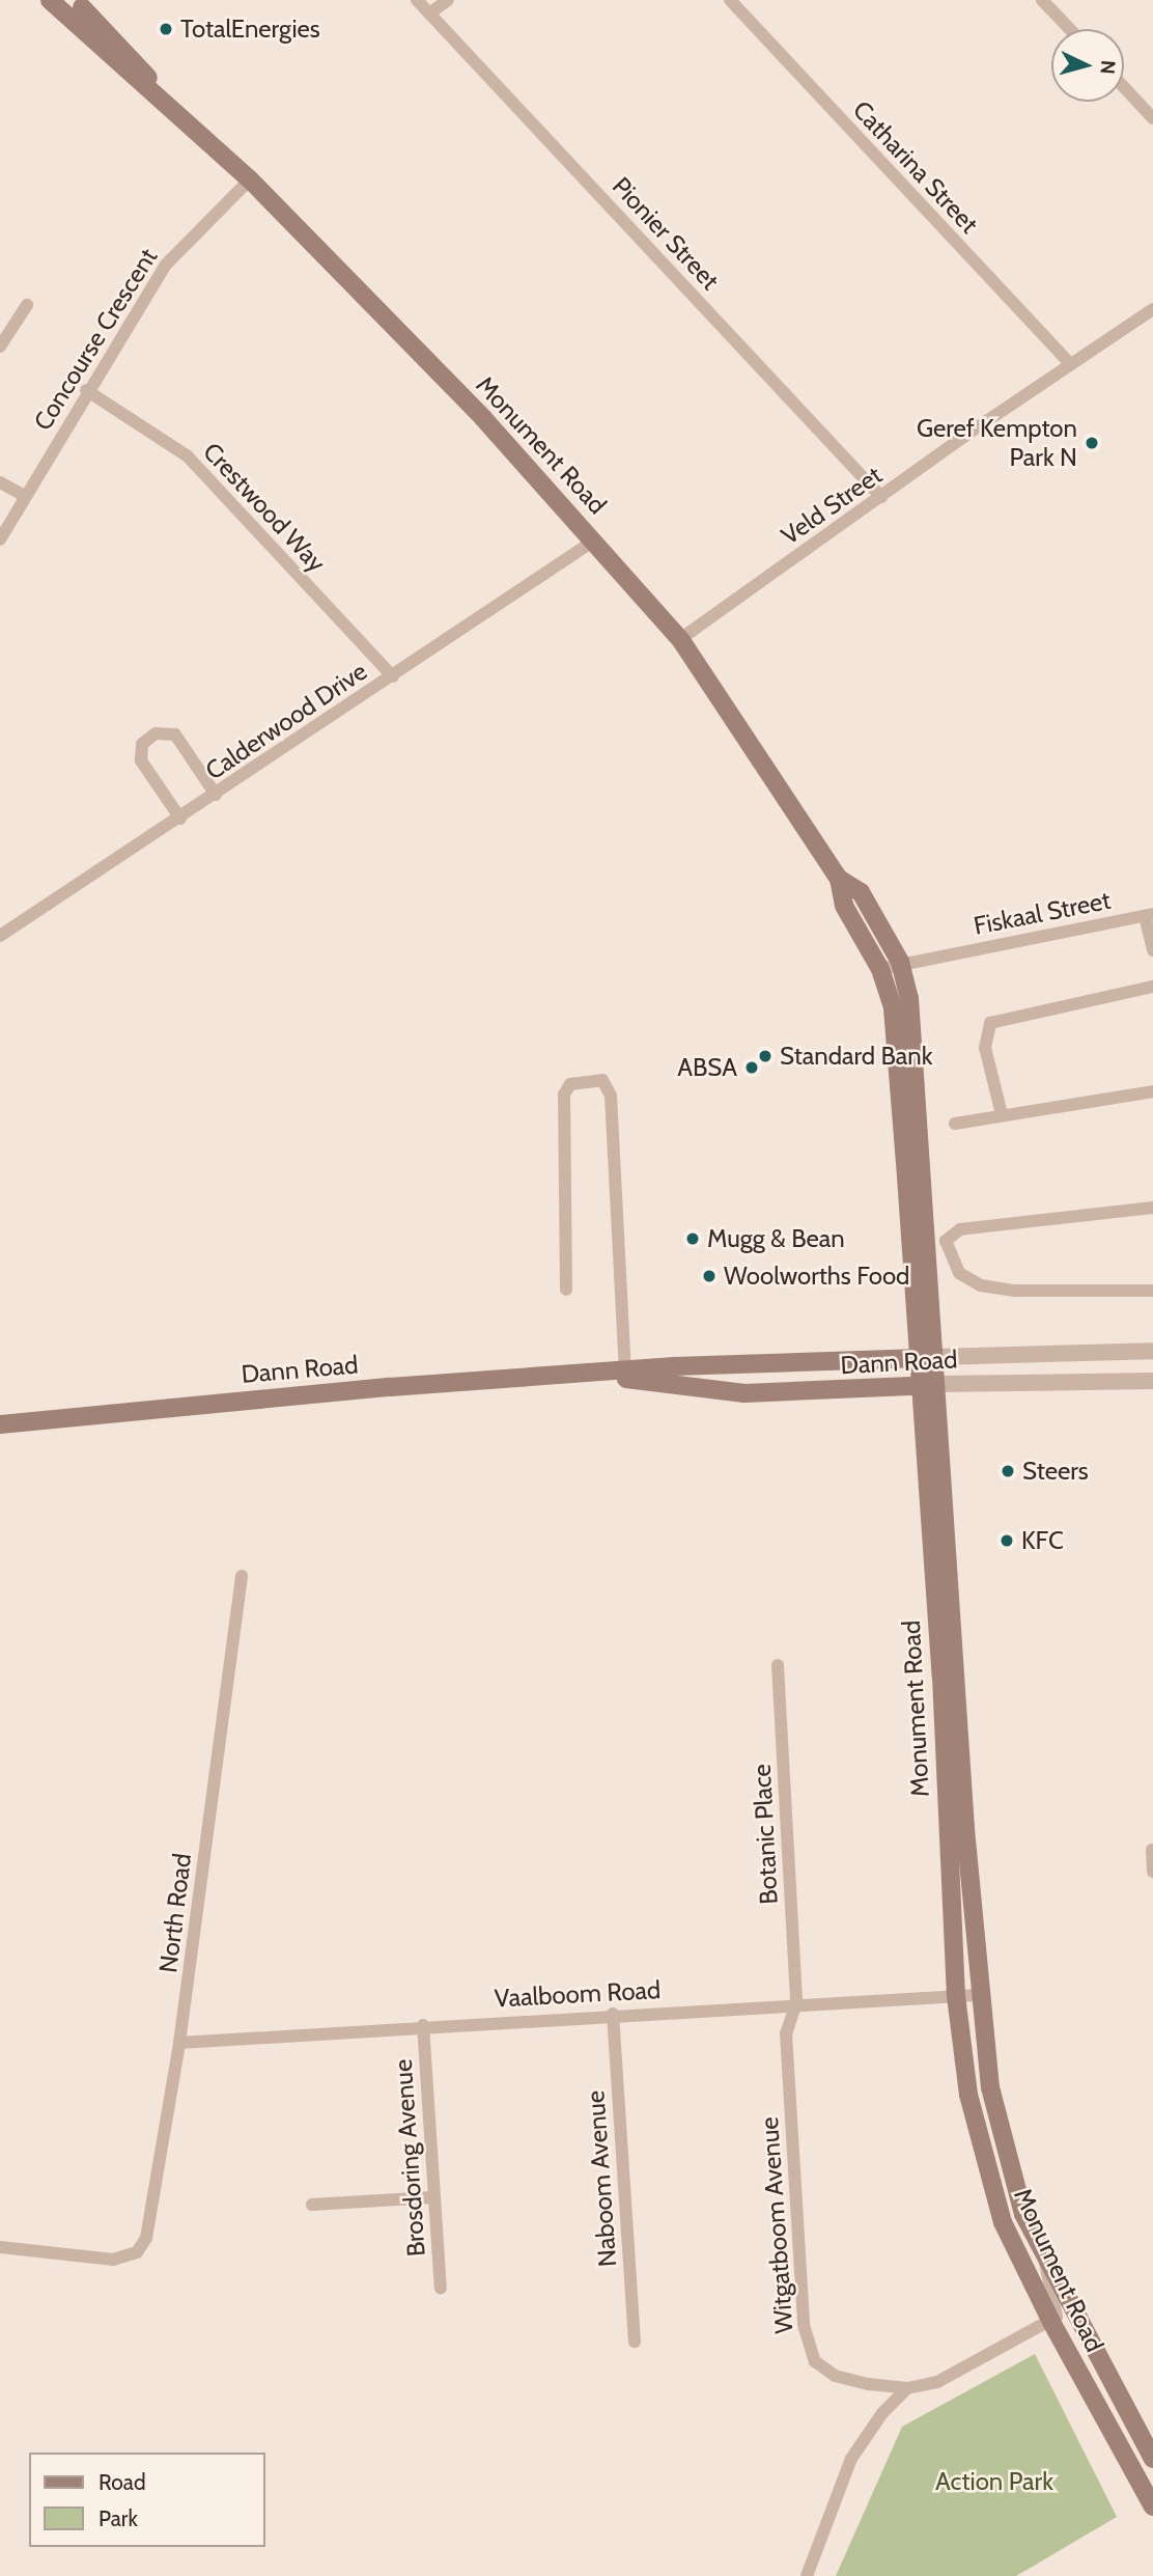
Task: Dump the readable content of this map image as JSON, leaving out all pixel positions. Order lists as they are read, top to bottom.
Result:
{
  "streets": {
    "main road": ["Monument Road", "Dann Road"],
    "street": [
      "Catharina Street",
      "Pionier Street",
      "Concourse Crescent",
      "Veld Street",
      "Crestwood Way",
      "Calderwood Drive",
      "Fiskaal Street",
      "Botanic Place",
      "North Road",
      "Vaalboom Road",
      "Brosdoring Avenue",
      "Naboom Avenue",
      "Witgatboom Avenue"
    ]
  },
  "crossings": [
    ["Catharina Street", "Veld Street"],
    ["Pionier Street", "Veld Street"],
    ["Concourse Crescent", "Monument Road"],
    ["Concourse Crescent", "Crestwood Way"],
    ["Monument Road", "Veld Street"],
    ["Monument Road", "Calderwood Drive"],
    ["Monument Road", "Fiskaal Street"],
    ["Monument Road", "Dann Road"],
    ["Monument Road", "Vaalboom Road"],
    ["Monument Road", "Witgatboom Avenue"],
    ["Crestwood Way", "Calderwood Drive"],
    ["Botanic Place", "Vaalboom Road"],
    ["Botanic Place", "Witgatboom Avenue"],
    ["North Road", "Vaalboom Road"],
    ["Vaalboom Road", "Brosdoring Avenue"],
    ["Vaalboom Road", "Naboom Avenue"],
    ["Vaalboom Road", "Witgatboom Avenue"]
  ],
  "parks": ["Action Park"],
  "places": [
    "TotalEnergies",
    "Geref Kempton Park N",
    "Standard Bank",
    "ABSA",
    "Mugg & Bean",
    "Woolworths Food",
    "Steers",
    "KFC"
  ],
  "legend": ["Road", "Park"],
  "north": "right"
}
